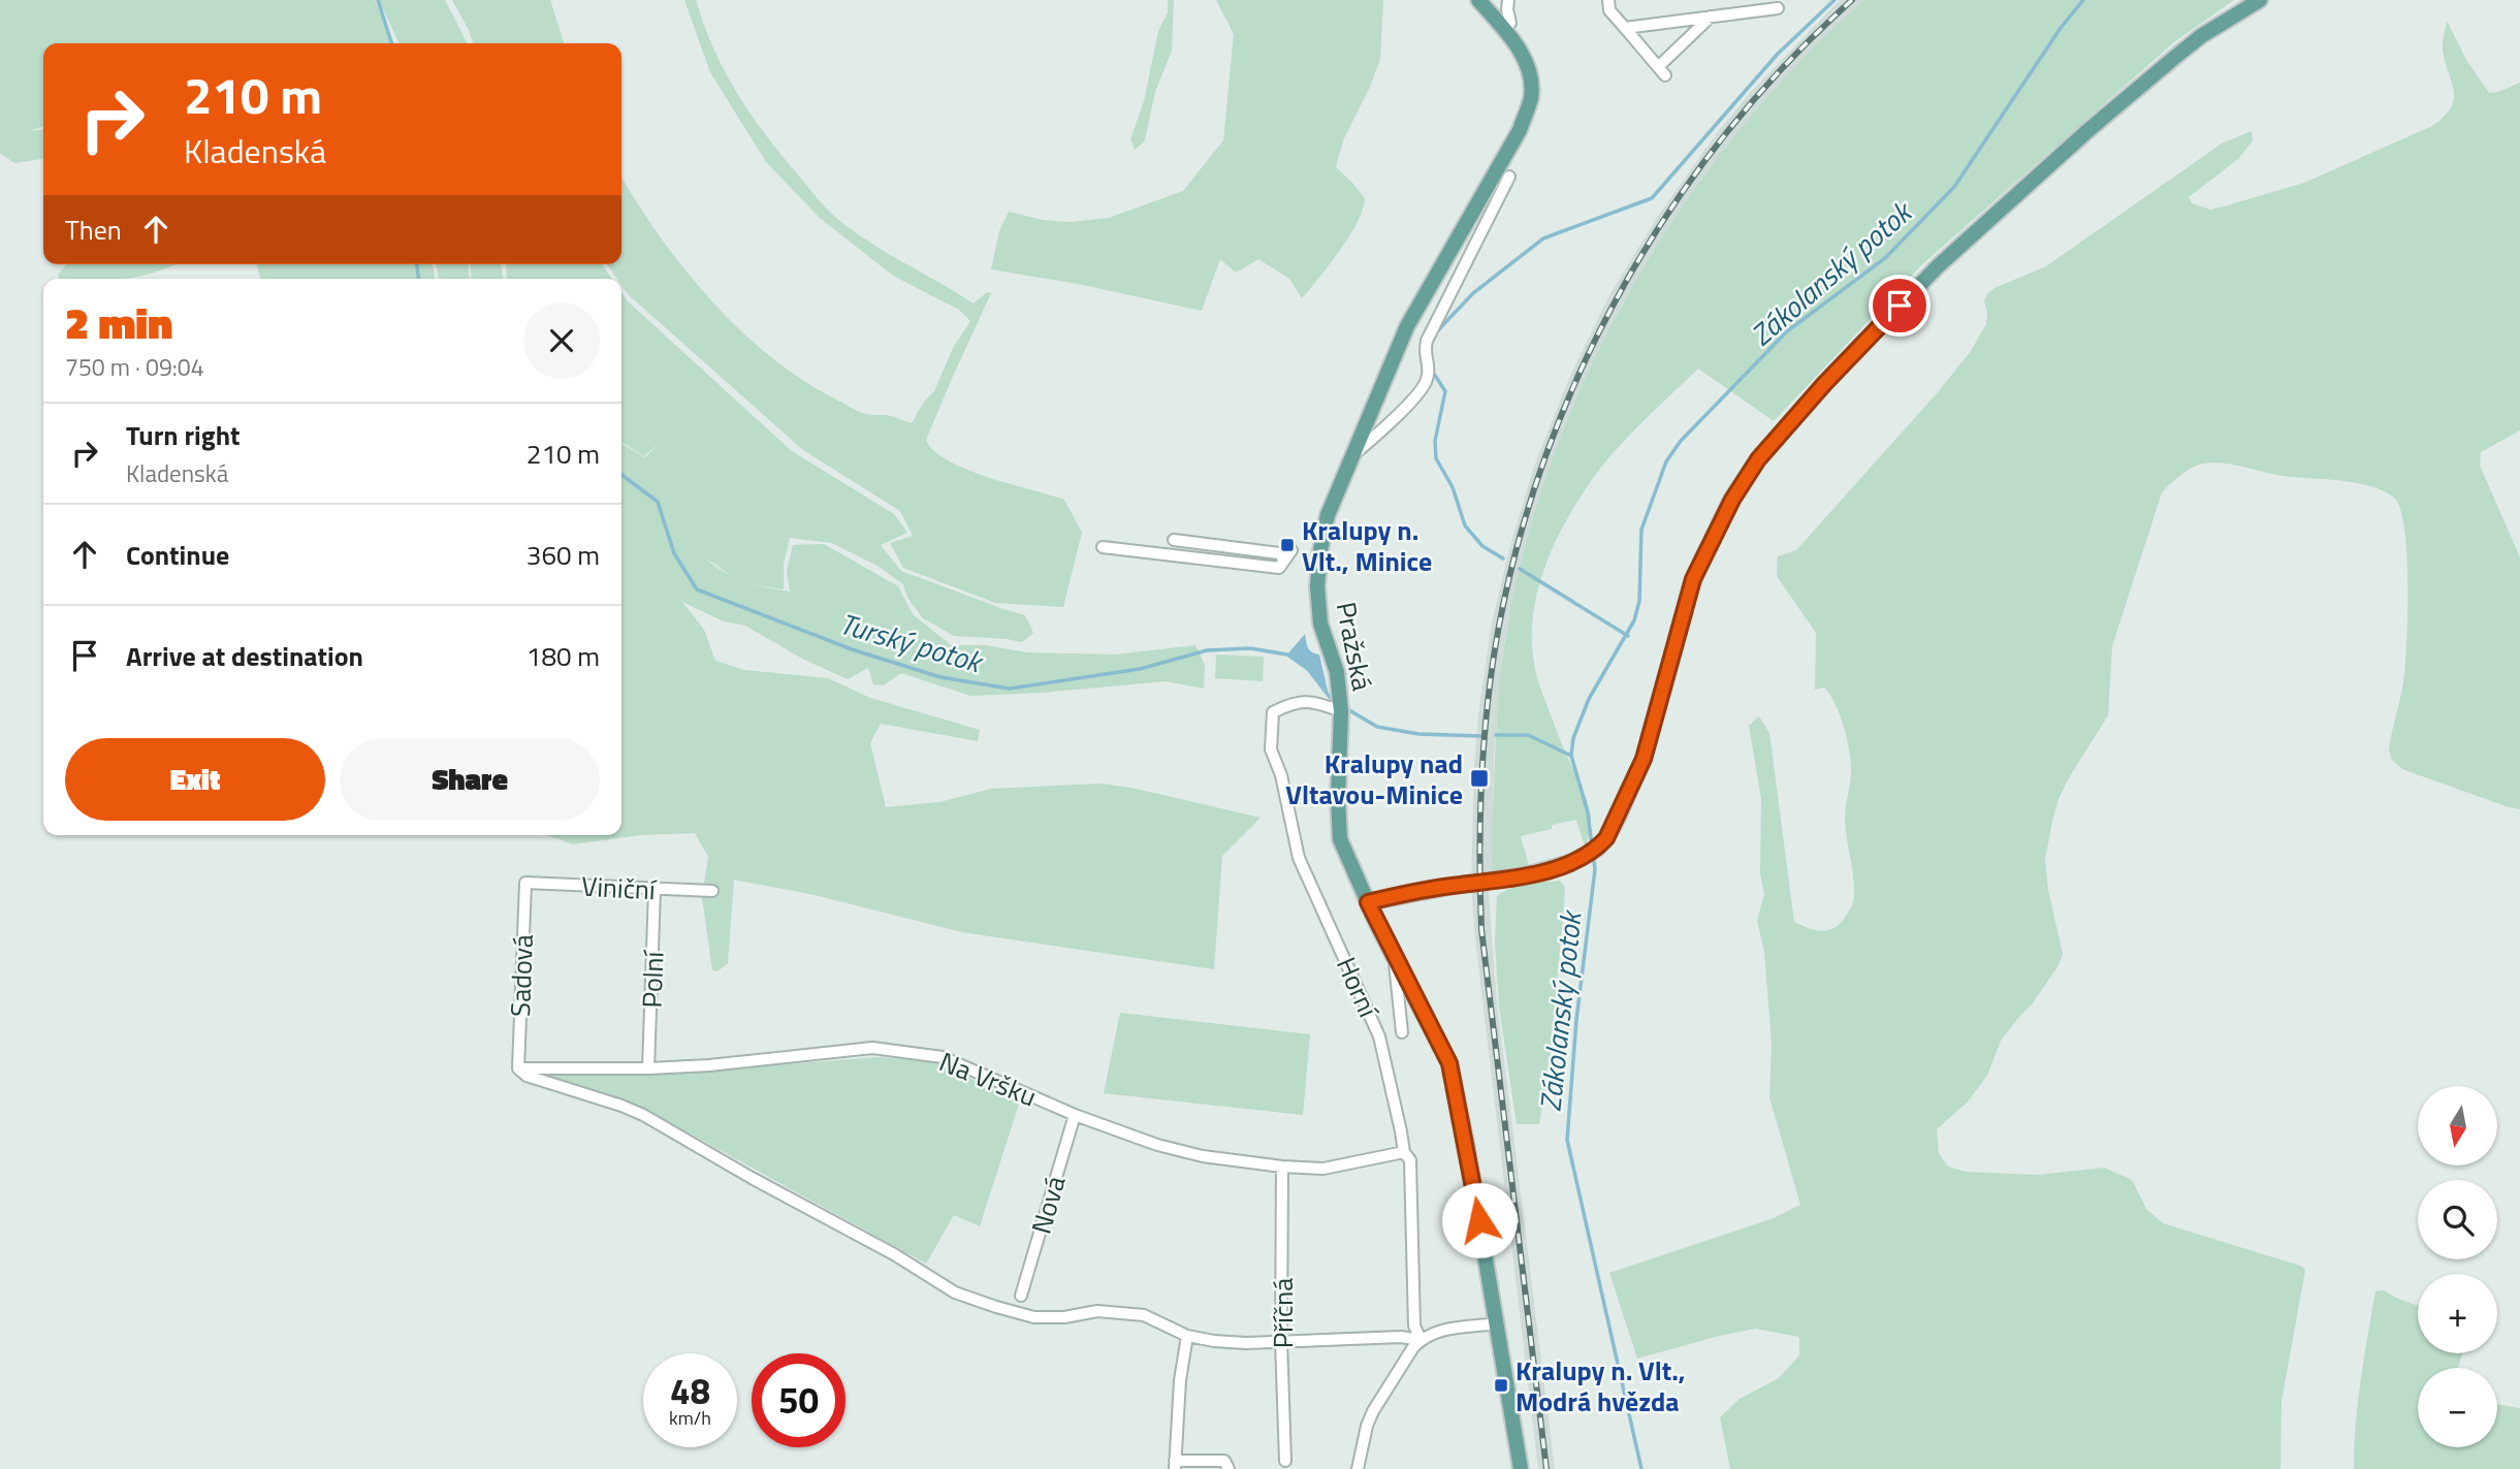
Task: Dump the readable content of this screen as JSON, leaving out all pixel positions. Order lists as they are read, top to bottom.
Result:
{
  "streets": {
    "main road": ["Pražská"],
    "street": [
      "Viniční",
      "Sadová",
      "Polní",
      "Horní",
      "Na Vršku",
      "Nová",
      "Příčná"
    ]
  },
  "crossings": [
    ["Pražská", "Horní"],
    ["Viniční", "Sadová"],
    ["Viniční", "Polní"],
    ["Sadová", "Na Vršku"],
    ["Polní", "Na Vršku"],
    ["Horní", "Na Vršku"],
    ["Na Vršku", "Nová"],
    ["Na Vršku", "Příčná"]
  ],
  "water": ["Zákolanský potok", "Turský potok"],
  "places": {
    "transit": ["Kralupy n. Vlt., Minice", "Kralupy nad Vltavou-Minice", "Kralupy n. Vlt., Modrá hvězda"]
  },
  "north": "bottom",
  "page": {
    "turn": ["210 m", "Kladenská"],
    "then": "Then",
    "heading": ["2 min", "750 m · 09:04"],
    "list": [
      {
        "name": "Turn right",
        "note": "Kladenská",
        "value": "210 m"
      },
      {
        "name": "Continue",
        "value": "360 m"
      },
      {
        "name": "Arrive at destination",
        "value": "180 m"
      }
    ],
    "buttons": ["Exit", "Share"],
    "map_buttons": ["+", "−"],
    "speed": "48 km/h",
    "limit": "50"
  }
}
